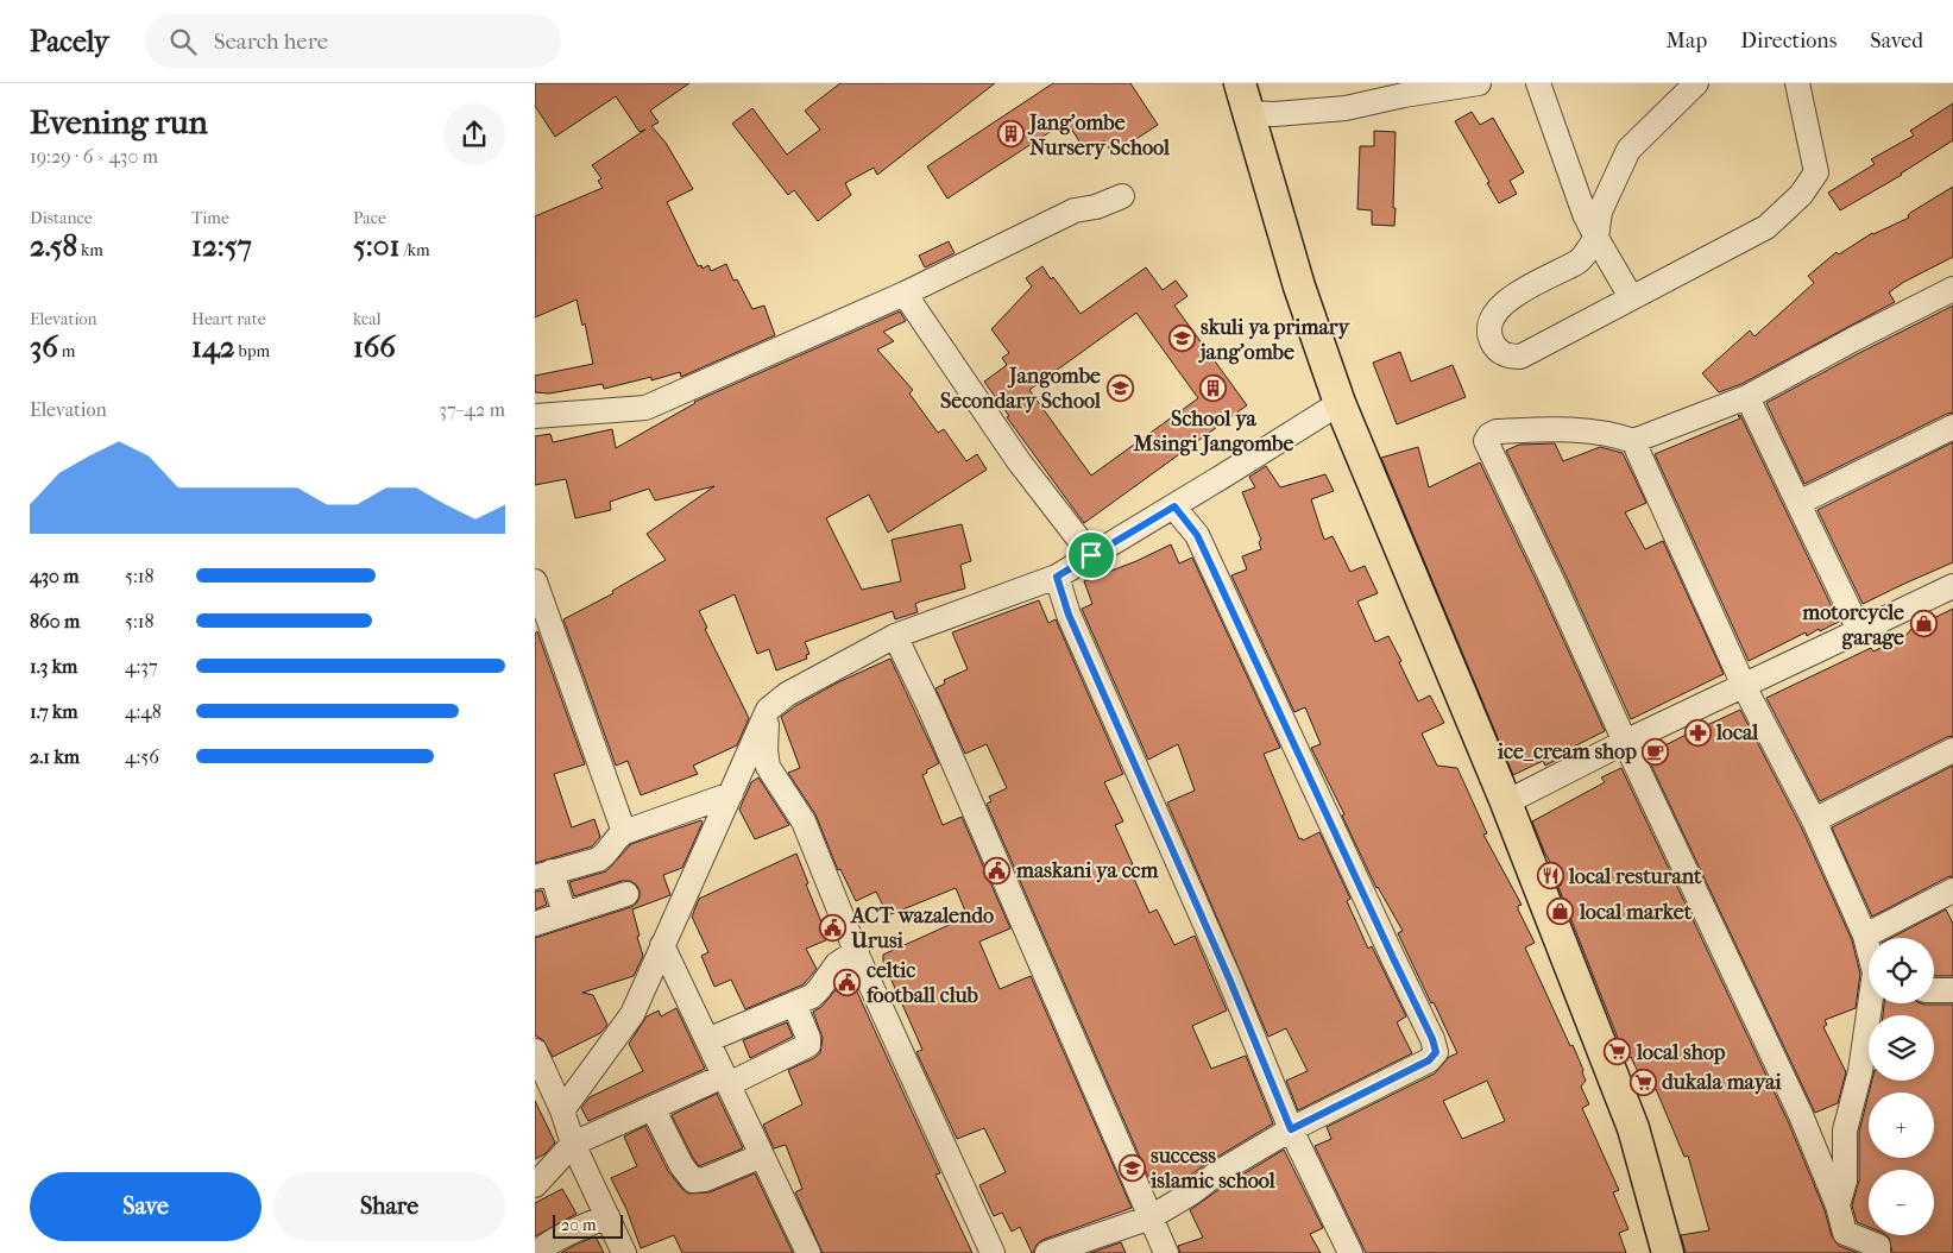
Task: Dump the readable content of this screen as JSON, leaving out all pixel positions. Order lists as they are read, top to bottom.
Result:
{
  "places": {
    "building": ["Jang'ombe Nursery School", "School ya Msingi Jangombe"],
    "school or university": ["skuli ya primary jang'ombe", "Jangombe Secondary School", "success islamic school"],
    "shop": ["motorcycle garage", "local market"],
    "pharmacy": ["local"],
    "cafe": ["ice_cream shop"],
    "public building": ["maskani ya ccm", "ACT wazalendo Urusi", "celtic football club"],
    "restaurant": ["local resturant"],
    "supermarket": ["local shop", "dukala mayai"]
  },
  "scale_bar": "20 m",
  "page": {
    "header": "Pacely",
    "search": "Search here",
    "nav": ["Map", "Directions", "Saved"],
    "heading": ["Evening run", "19:29 · 6 × 430 m"],
    "stats": [
      ["Distance", "2.58 km"],
      ["Time", "12:57"],
      ["Pace", "5:01 /km"],
      ["Elevation", "36 m"],
      ["Heart rate", "142 bpm"],
      ["kcal", "166"]
    ],
    "chart": ["Elevation", "37–42 m"],
    "list": [
      {
        "name": "430 m",
        "note": "5:18"
      },
      {
        "name": "860 m",
        "note": "5:18"
      },
      {
        "name": "1.3 km",
        "note": "4:37"
      },
      {
        "name": "1.7 km",
        "note": "4:48"
      },
      {
        "name": "2.1 km",
        "note": "4:56"
      }
    ],
    "map_buttons": ["+", "−"],
    "buttons": ["Save", "Share"],
    "scale": "20 m"
  }
}
